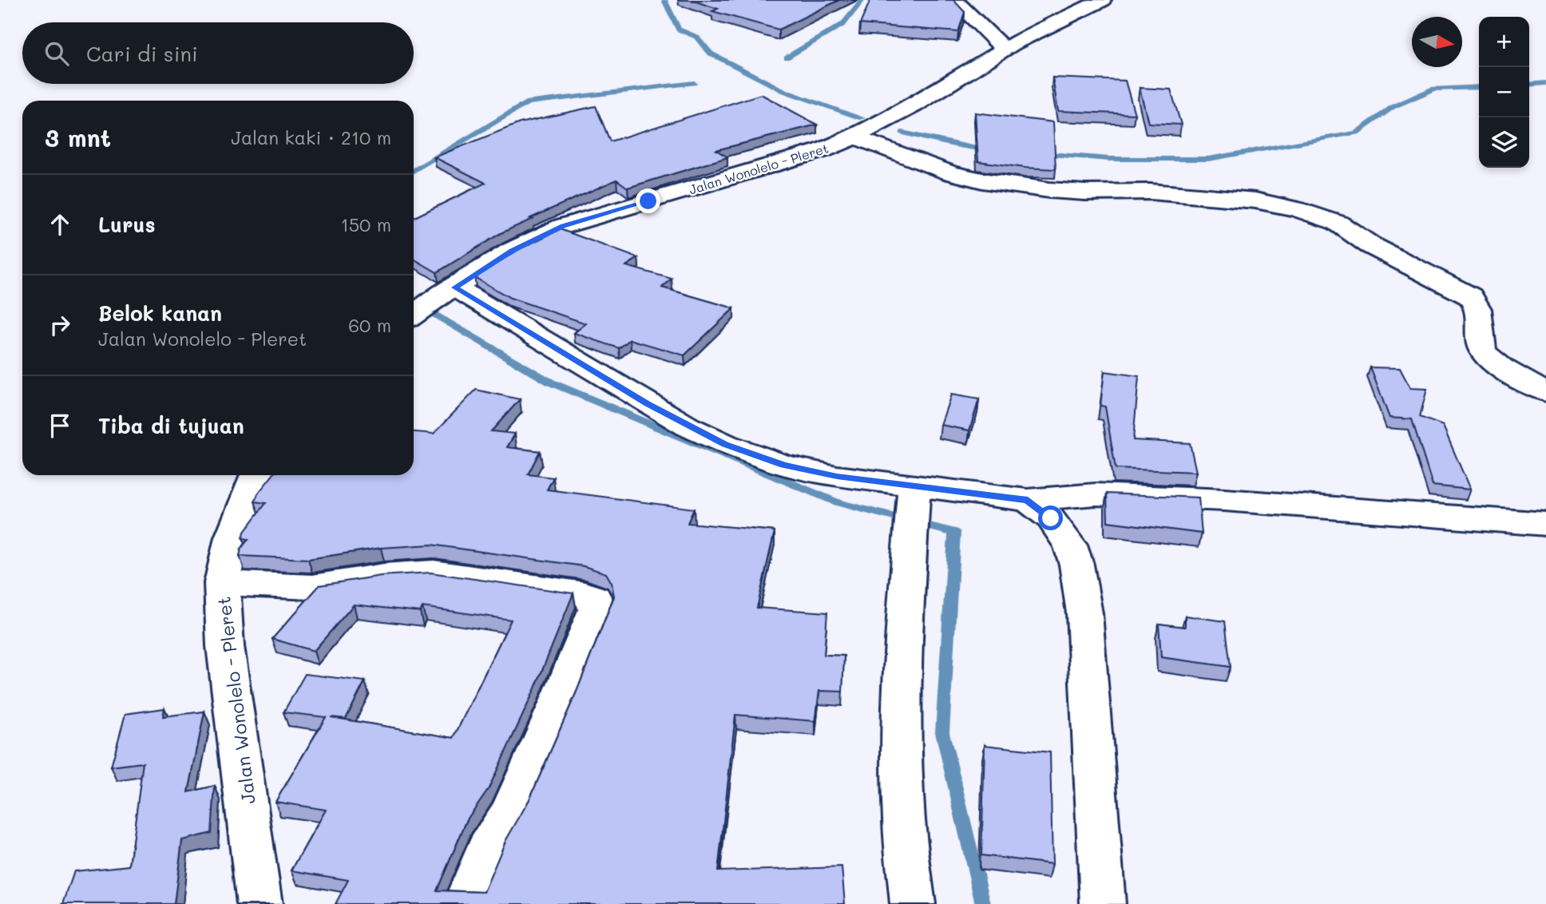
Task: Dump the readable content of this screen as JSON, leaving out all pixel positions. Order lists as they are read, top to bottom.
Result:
{
  "streets": {
    "street": ["Jalan Wonolelo - Pleret"]
  },
  "north": "right",
  "page": {
    "map_buttons": ["+", "−"],
    "search": "Cari di sini",
    "heading": ["3 mnt", "Jalan kaki · 210 m"],
    "list": [
      ["Lurus", "150 m"],
      ["Belok kanan", "Jalan Wonolelo - Pleret", "60 m"],
      "Tiba di tujuan"
    ]
  }
}
